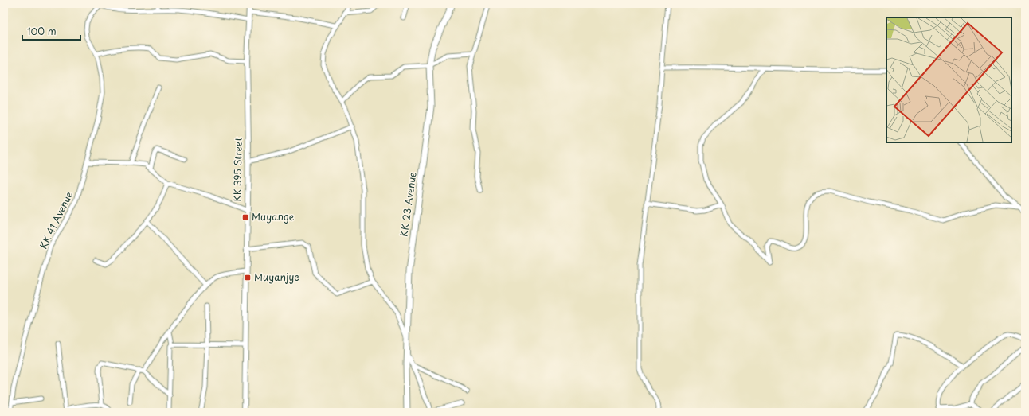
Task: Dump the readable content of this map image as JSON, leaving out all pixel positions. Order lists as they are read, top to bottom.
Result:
{
  "streets": {
    "main road": ["KK 23 Avenue"],
    "street": ["KK 395 Street", "KK 41 Avenue"]
  },
  "places": {
    "transit": ["Muyange", "Muyanjye"]
  },
  "scale_bar": "100 m"
}
